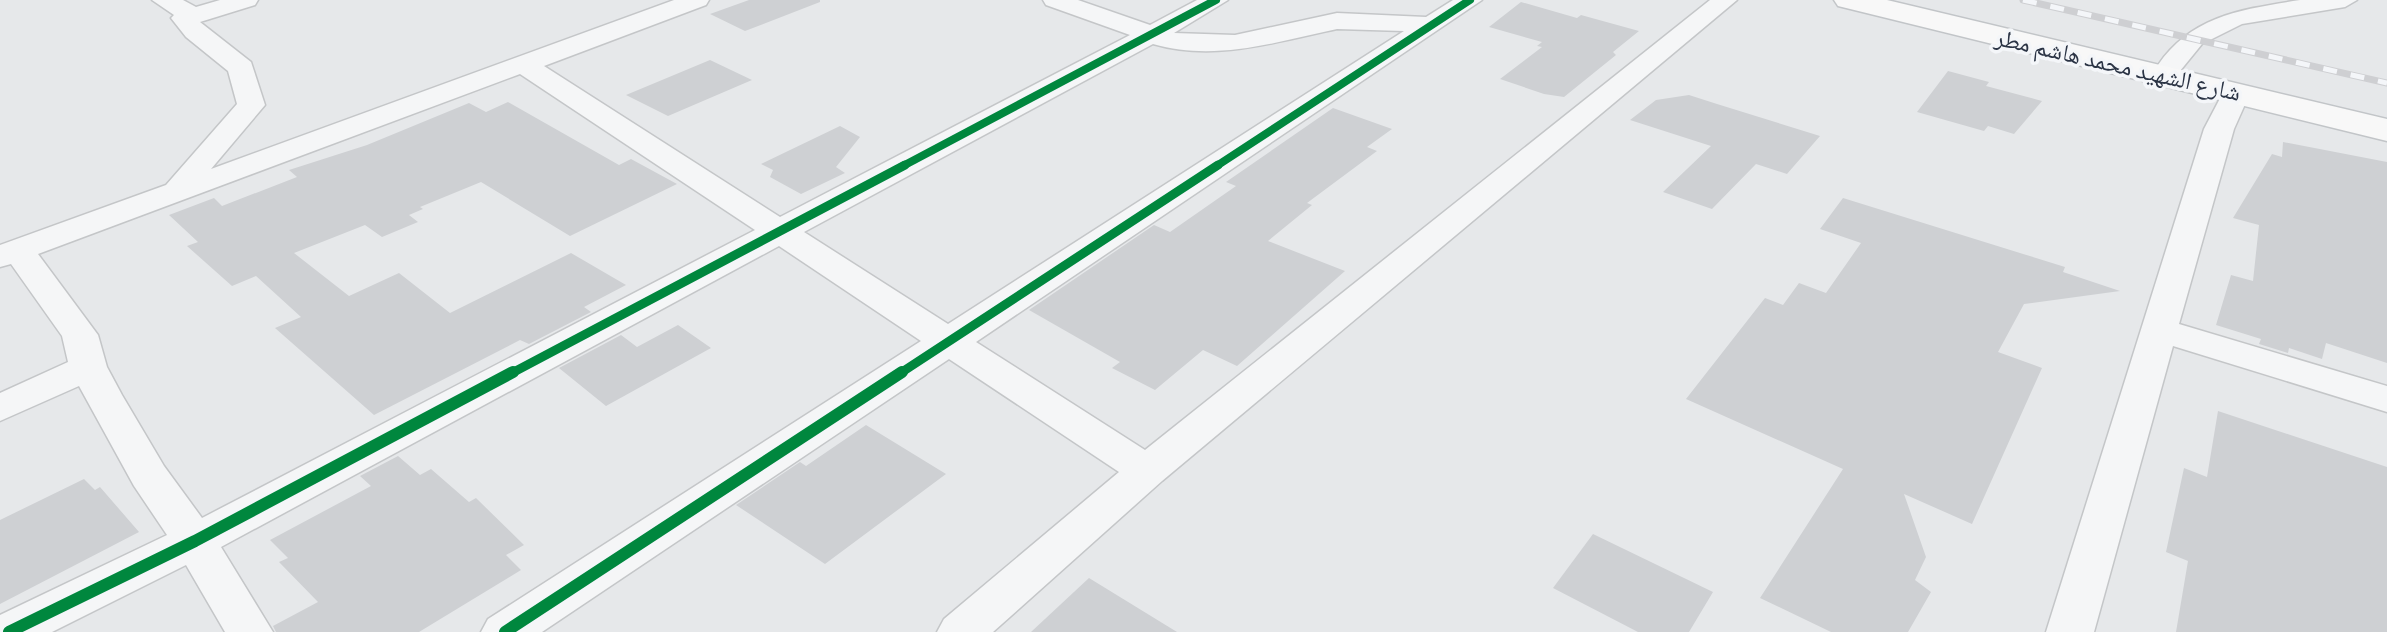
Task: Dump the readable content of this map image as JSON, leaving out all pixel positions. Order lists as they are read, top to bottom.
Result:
{
  "streets": {
    "main road": ["شارع الشهيد محمد هاشم مطر"]
  }
}
